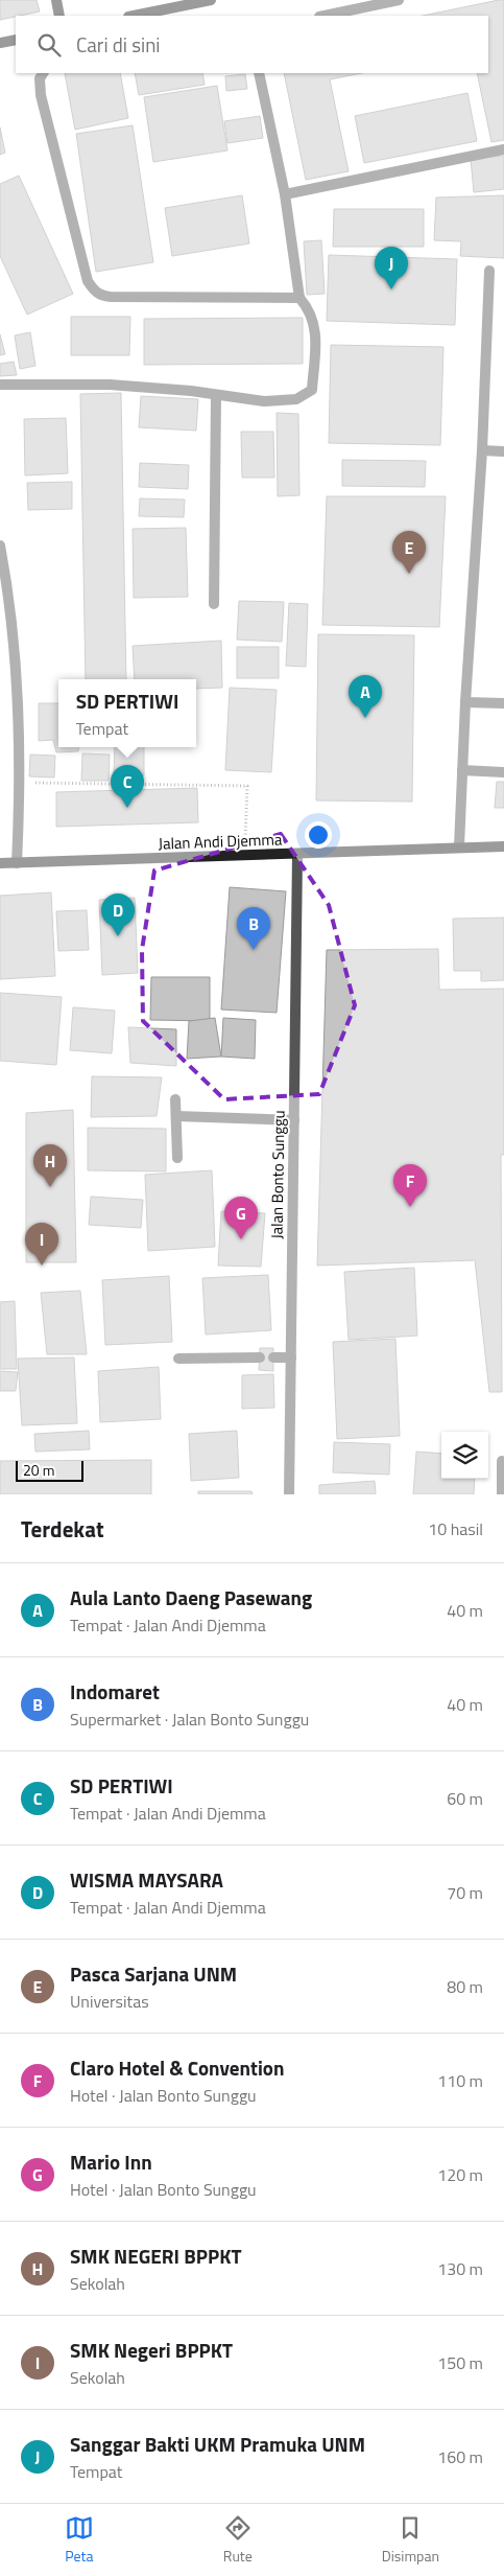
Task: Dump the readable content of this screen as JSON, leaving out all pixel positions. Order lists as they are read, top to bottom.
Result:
{
  "streets": {
    "main road": ["Jalan Andi Djemma"],
    "street": ["Jalan Bonto Sunggu"]
  },
  "crossings": [
    ["Jalan Andi Djemma", "Jalan Bonto Sunggu"]
  ],
  "scale_bar": "20 m",
  "page": {
    "search": "Cari di sini",
    "pins": [
      "J",
      "E",
      "A",
      "C",
      "D",
      "B",
      "H",
      "F",
      "G",
      "I"
    ],
    "popup": ["SD PERTIWI", "Tempat"],
    "scale": "20 m",
    "heading": ["Terdekat", "10 hasil"],
    "list": [
      {
        "mark": "A",
        "name": "Aula Lanto Daeng Pasewang",
        "note": "Tempat · Jalan Andi Djemma",
        "value": "40 m"
      },
      {
        "mark": "B",
        "name": "Indomaret",
        "note": "Supermarket · Jalan Bonto Sunggu",
        "value": "40 m"
      },
      {
        "mark": "C",
        "name": "SD PERTIWI",
        "note": "Tempat · Jalan Andi Djemma",
        "value": "60 m"
      },
      {
        "mark": "D",
        "name": "WISMA MAYSARA",
        "note": "Tempat · Jalan Andi Djemma",
        "value": "70 m"
      },
      {
        "mark": "E",
        "name": "Pasca Sarjana UNM",
        "note": "Universitas",
        "value": "80 m"
      },
      {
        "mark": "F",
        "name": "Claro Hotel & Convention",
        "note": "Hotel · Jalan Bonto Sunggu",
        "value": "110 m"
      },
      {
        "mark": "G",
        "name": "Mario Inn",
        "note": "Hotel · Jalan Bonto Sunggu",
        "value": "120 m"
      },
      {
        "mark": "H",
        "name": "SMK NEGERI BPPKT",
        "note": "Sekolah",
        "value": "130 m"
      },
      {
        "mark": "I",
        "name": "SMK Negeri BPPKT",
        "note": "Sekolah",
        "value": "150 m"
      },
      {
        "mark": "J",
        "name": "Sanggar Bakti UKM Pramuka UNM",
        "note": "Tempat",
        "value": "160 m"
      }
    ],
    "nav": ["Peta", "Rute", "Disimpan"]
  }
}
